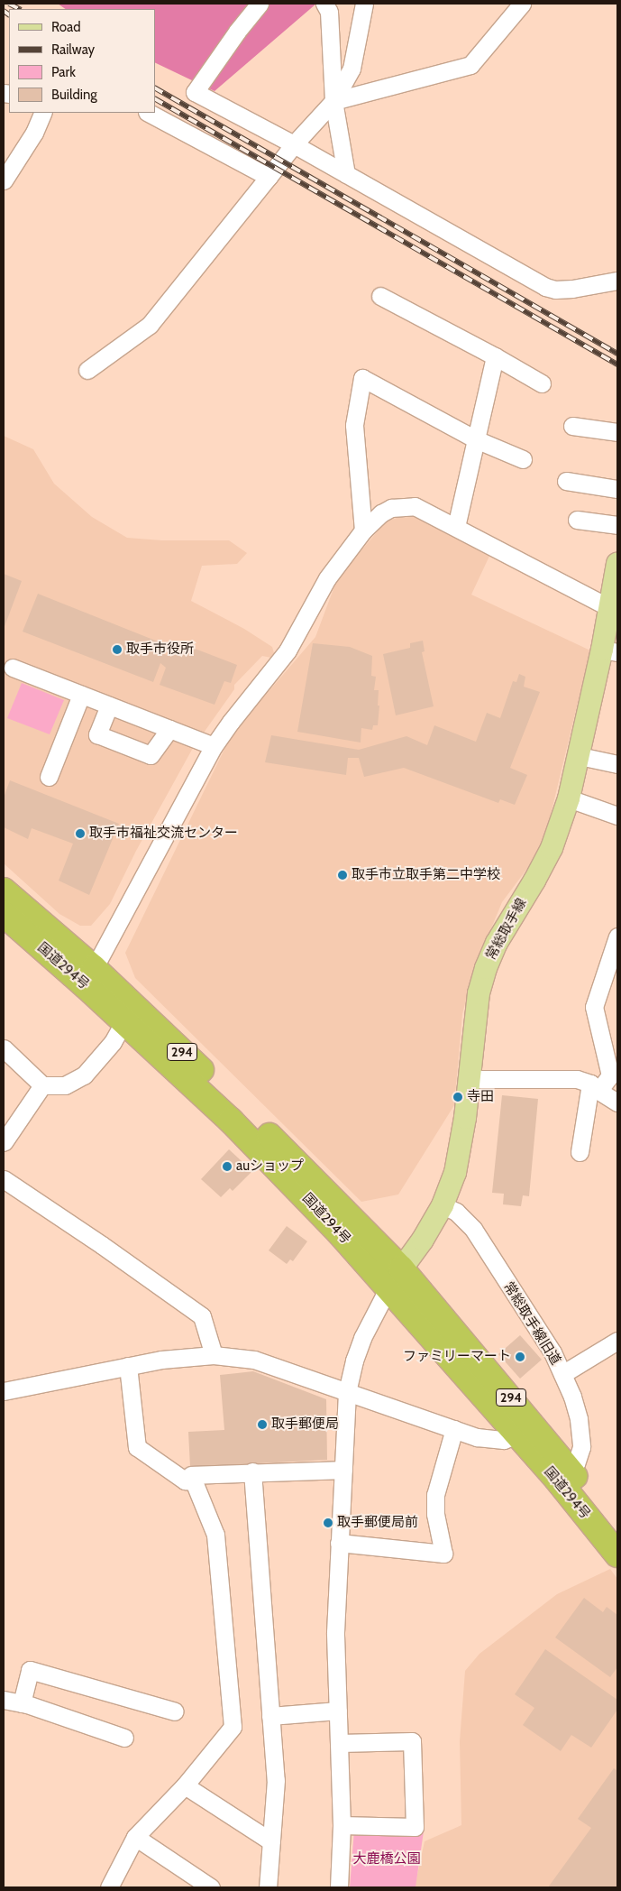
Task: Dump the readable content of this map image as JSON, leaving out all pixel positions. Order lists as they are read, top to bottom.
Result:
{
  "streets": {
    "highway": ["国道294号", "294"],
    "main road": ["常総取手線"],
    "street": ["常総取手線旧道"]
  },
  "crossings": [
    ["常総取手線", "国道294号"],
    ["常総取手線", "常総取手線旧道"],
    ["国道294号", "常総取手線旧道"]
  ],
  "parks": ["大鹿橋公園"],
  "places": [
    "取手市役所",
    "取手市福祉交流センター",
    "取手市立取手第二中学校",
    "寺田",
    "auショップ",
    "ファミリーマート",
    "取手郵便局",
    "取手郵便局前"
  ],
  "legend": [
    "Road",
    "Railway",
    "Park",
    "Building"
  ]
}
